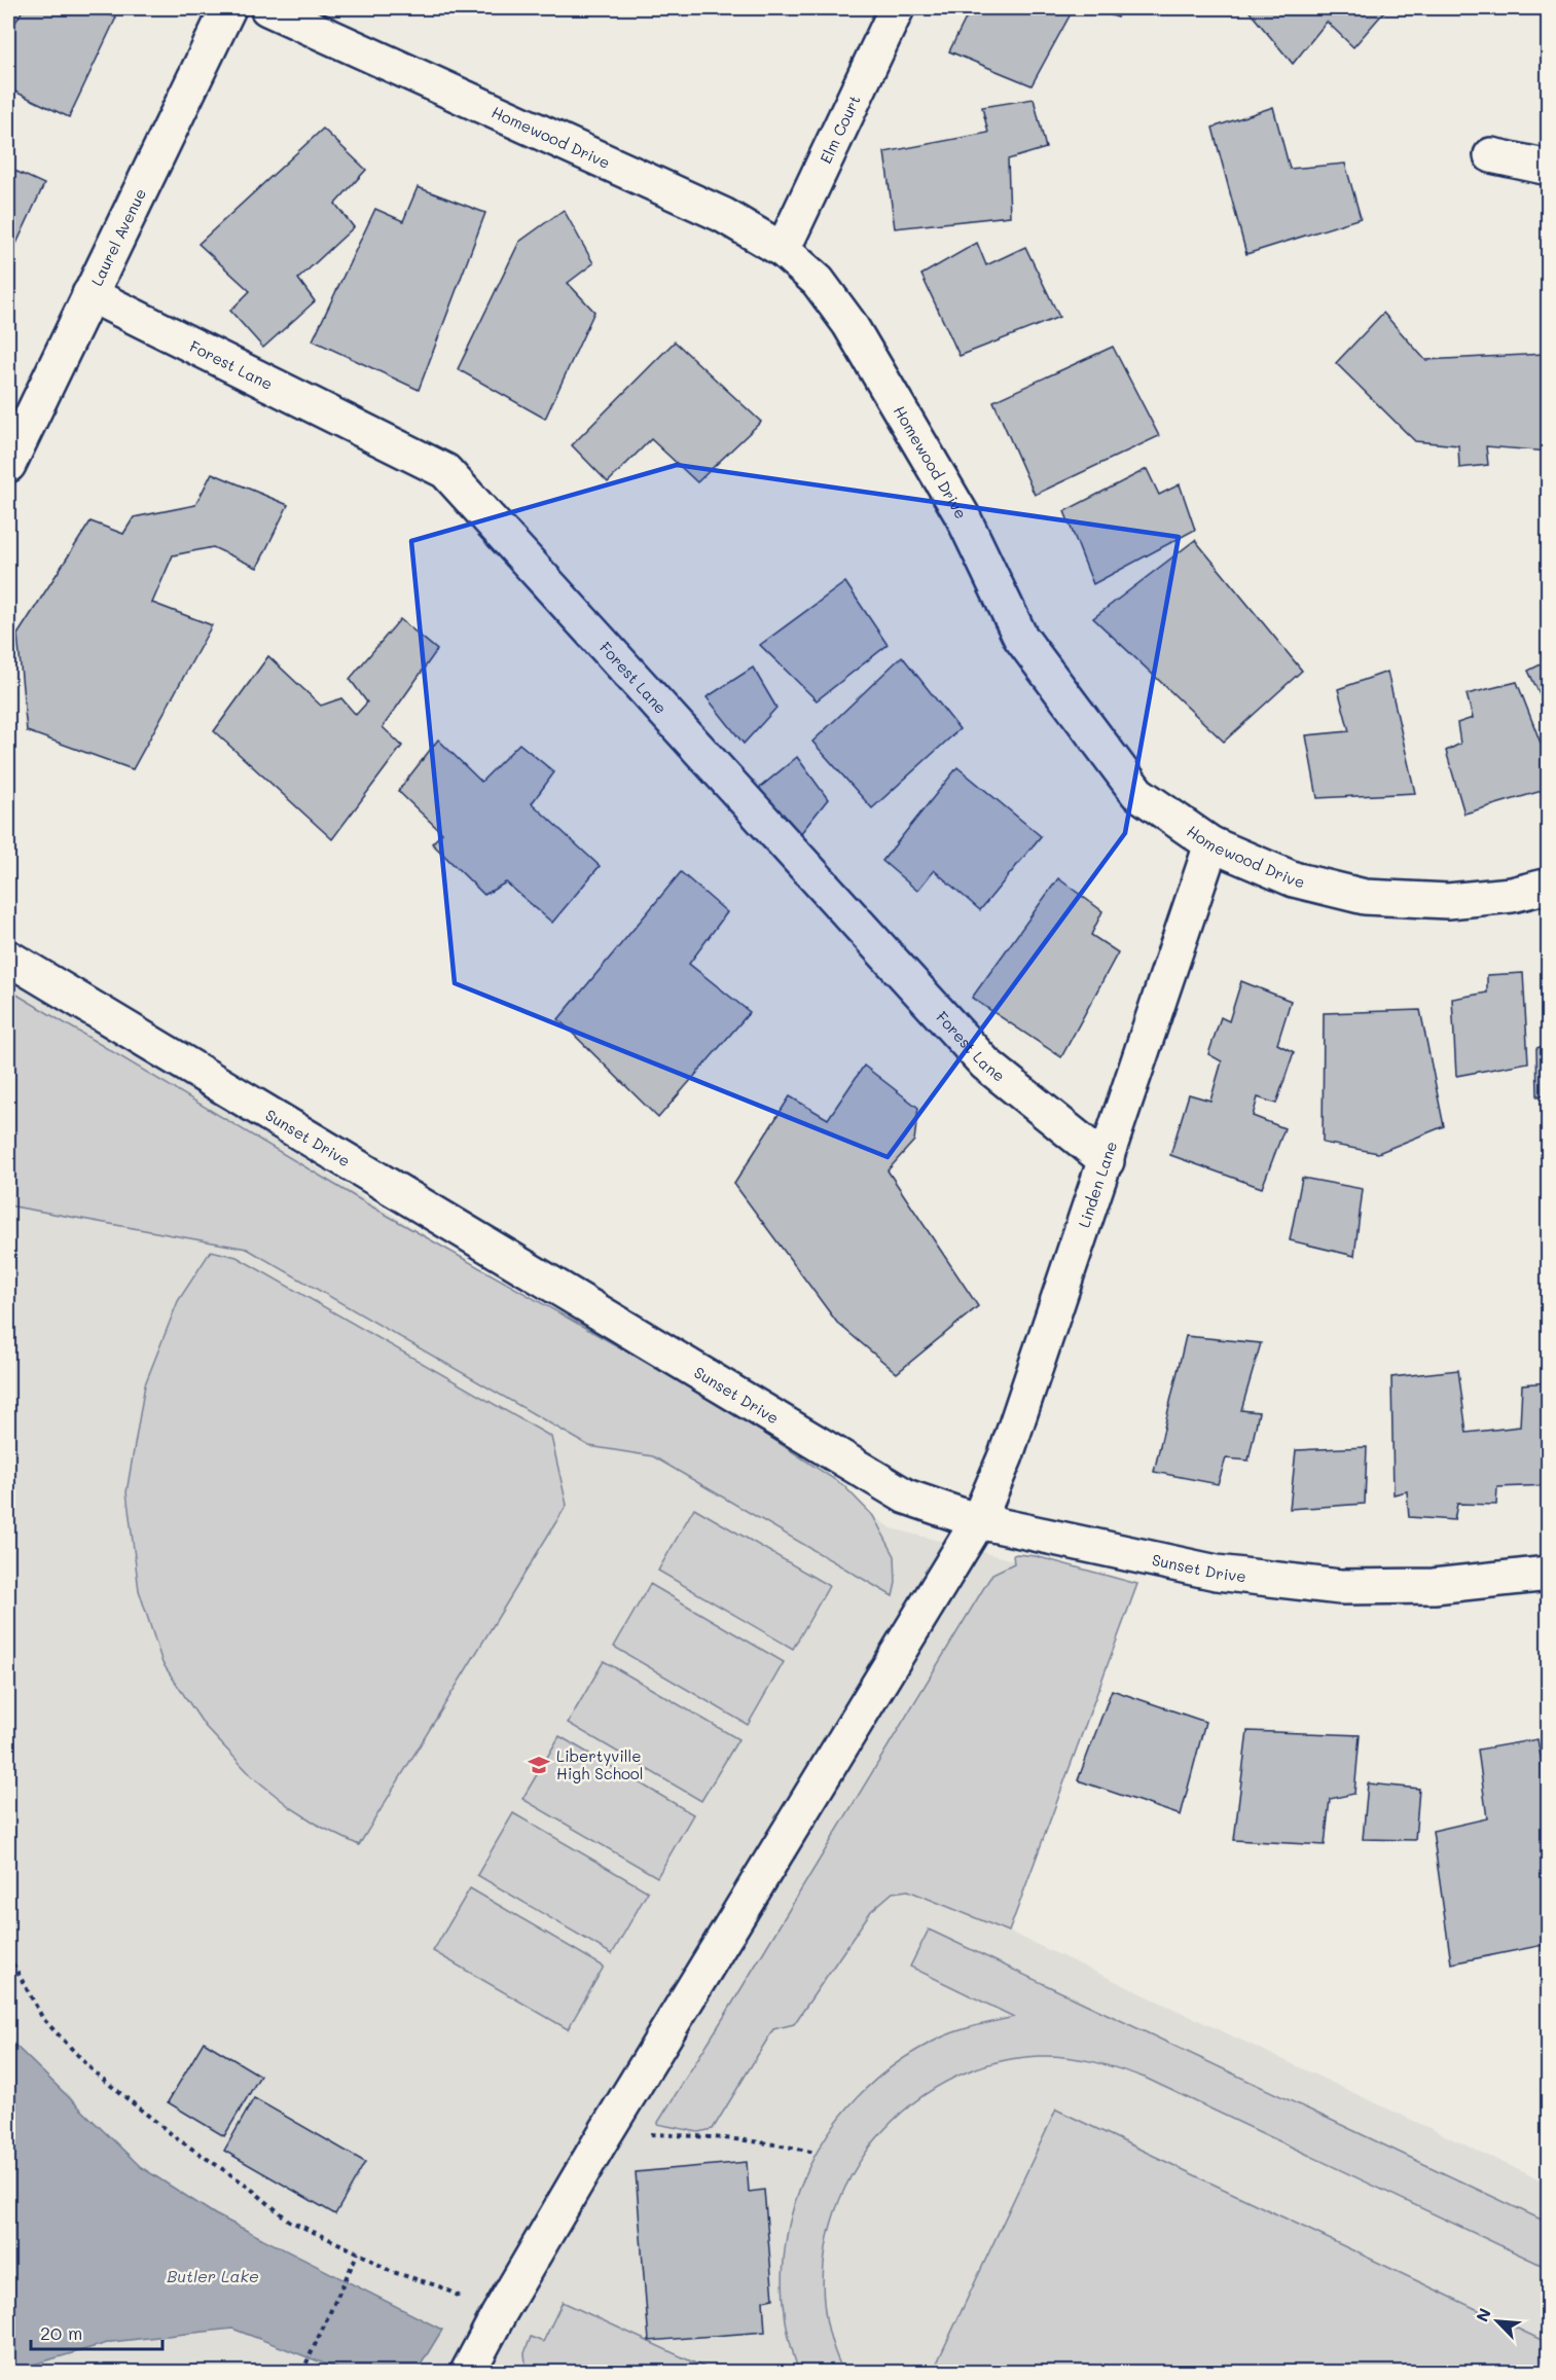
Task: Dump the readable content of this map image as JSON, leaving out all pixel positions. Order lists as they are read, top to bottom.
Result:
{
  "streets": {
    "street": [
      "Elm Court",
      "Homewood Drive",
      "Laurel Avenue",
      "Forest Lane",
      "Sunset Drive",
      "Linden Lane"
    ]
  },
  "crossings": [
    ["Elm Court", "Homewood Drive"],
    ["Homewood Drive", "Linden Lane"],
    ["Laurel Avenue", "Forest Lane"],
    ["Forest Lane", "Linden Lane"],
    ["Sunset Drive", "Linden Lane"]
  ],
  "water": ["Butler Lake"],
  "places": {
    "school or university": ["Libertyville High School"]
  },
  "scale_bar": "20 m",
  "north": "top left"
}
